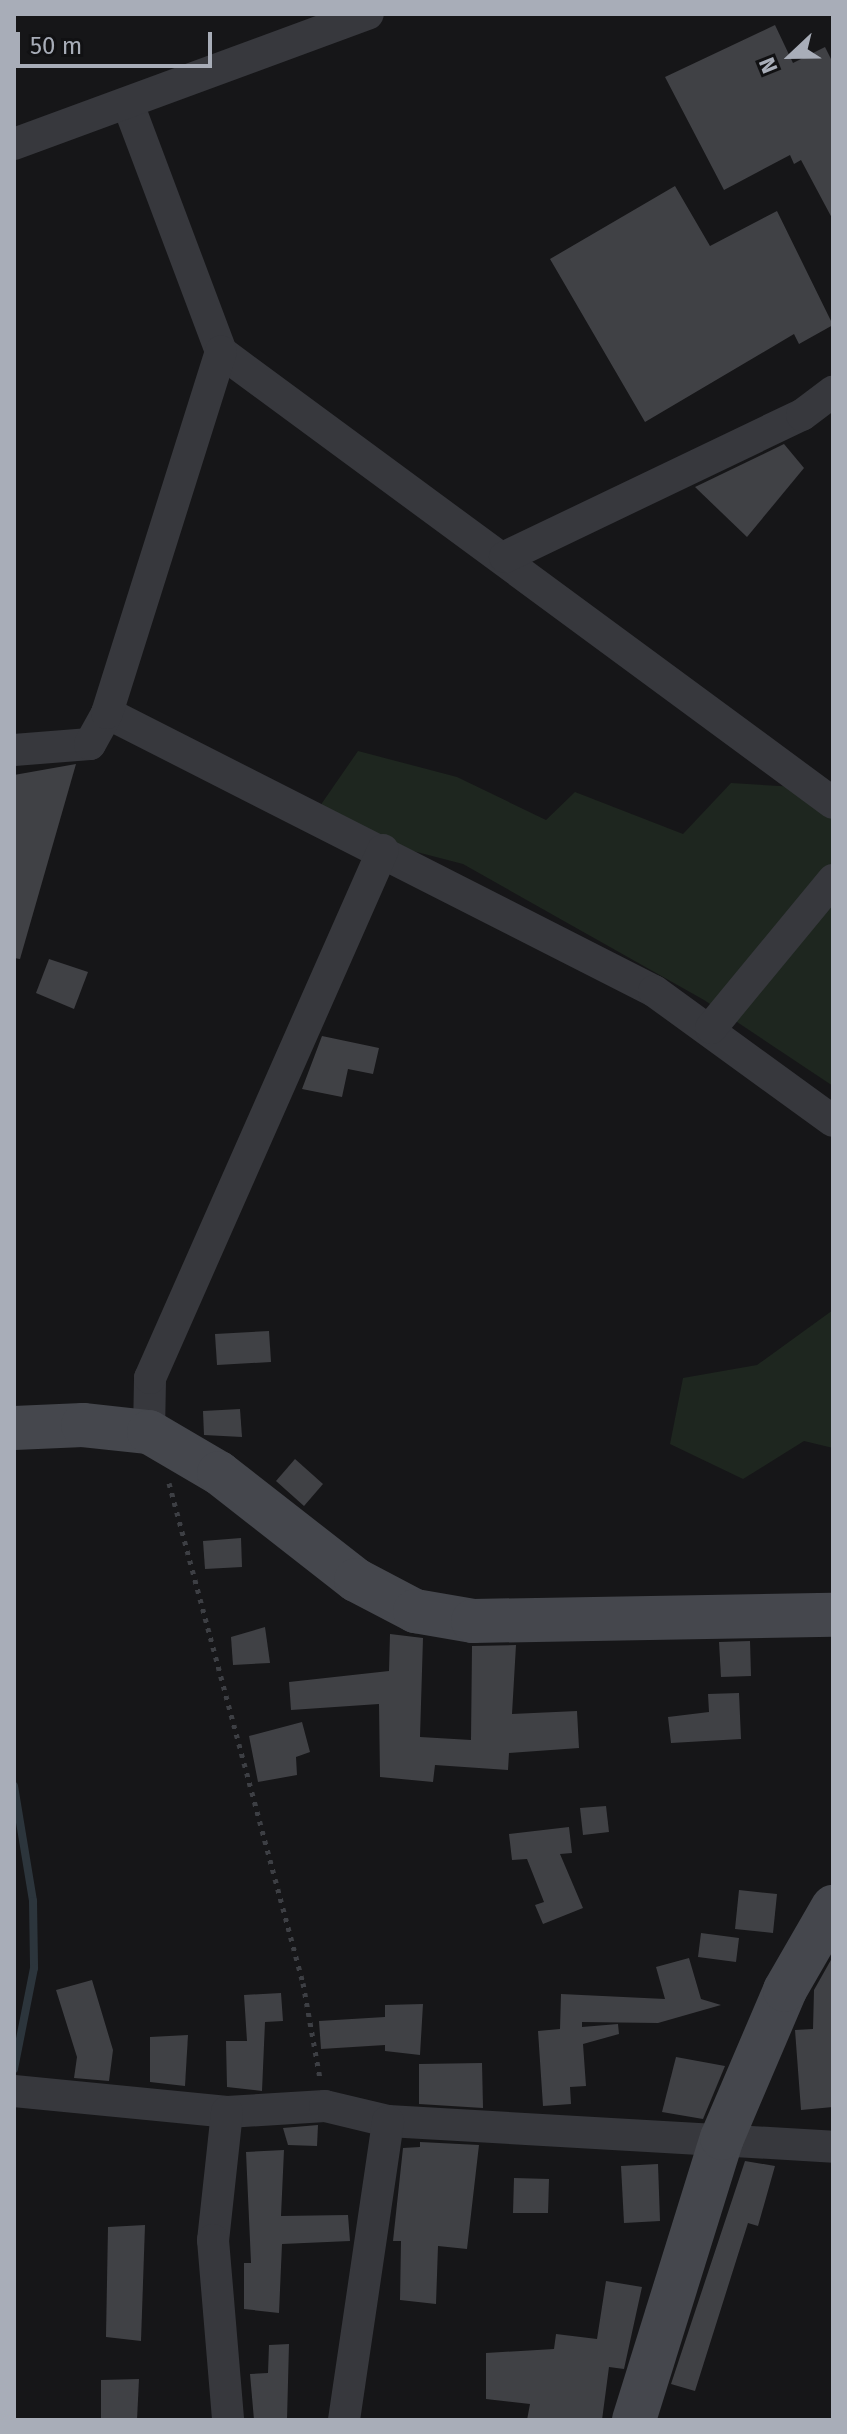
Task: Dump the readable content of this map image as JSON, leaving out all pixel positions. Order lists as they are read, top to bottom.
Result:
{
  "scale_bar": "50 m",
  "north": "left"
}
